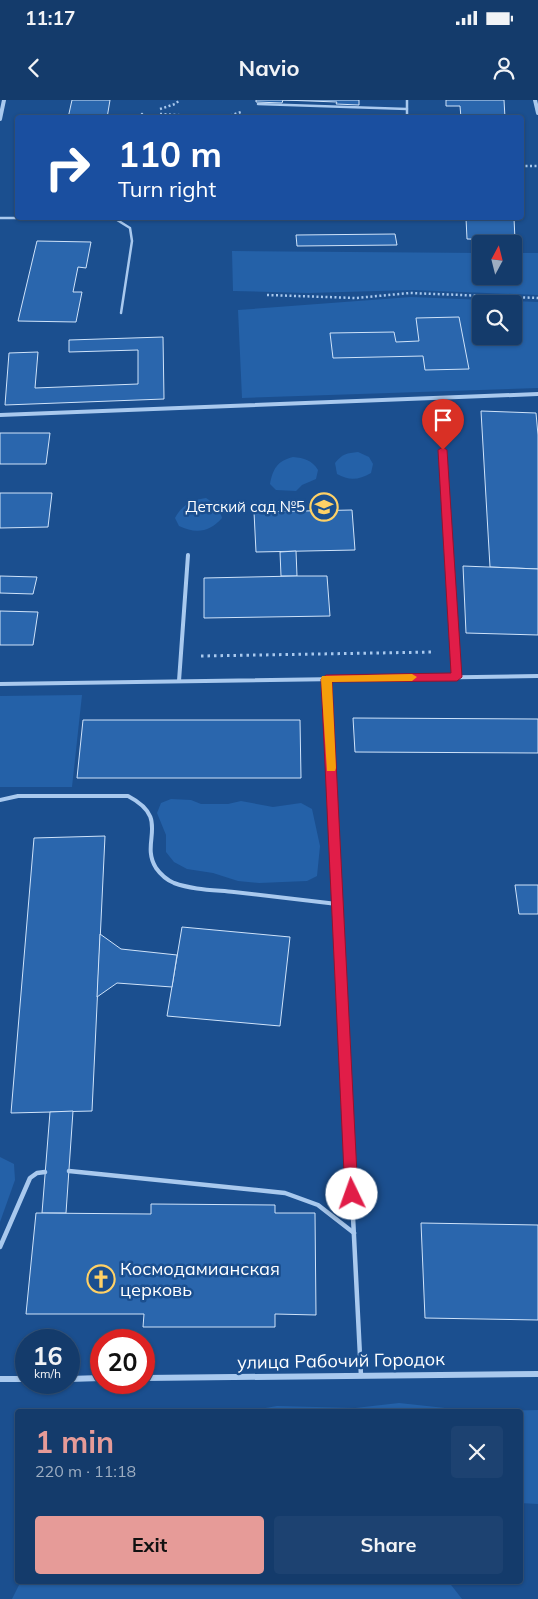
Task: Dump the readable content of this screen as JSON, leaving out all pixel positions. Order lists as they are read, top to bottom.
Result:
{
  "streets": {
    "street": ["улица Рабочий Городок"]
  },
  "places": {
    "school or university": ["Детский сад №5"],
    "church": ["Космодамианская церковь"]
  },
  "north": "top",
  "page": {
    "status": "11:17",
    "header": "Navio",
    "turn": ["110 m", "Turn right"],
    "speed": "16 km/h",
    "limit": "20",
    "heading": ["1 min", "220 m · 11:18"],
    "buttons": ["Exit", "Share"]
  }
}
